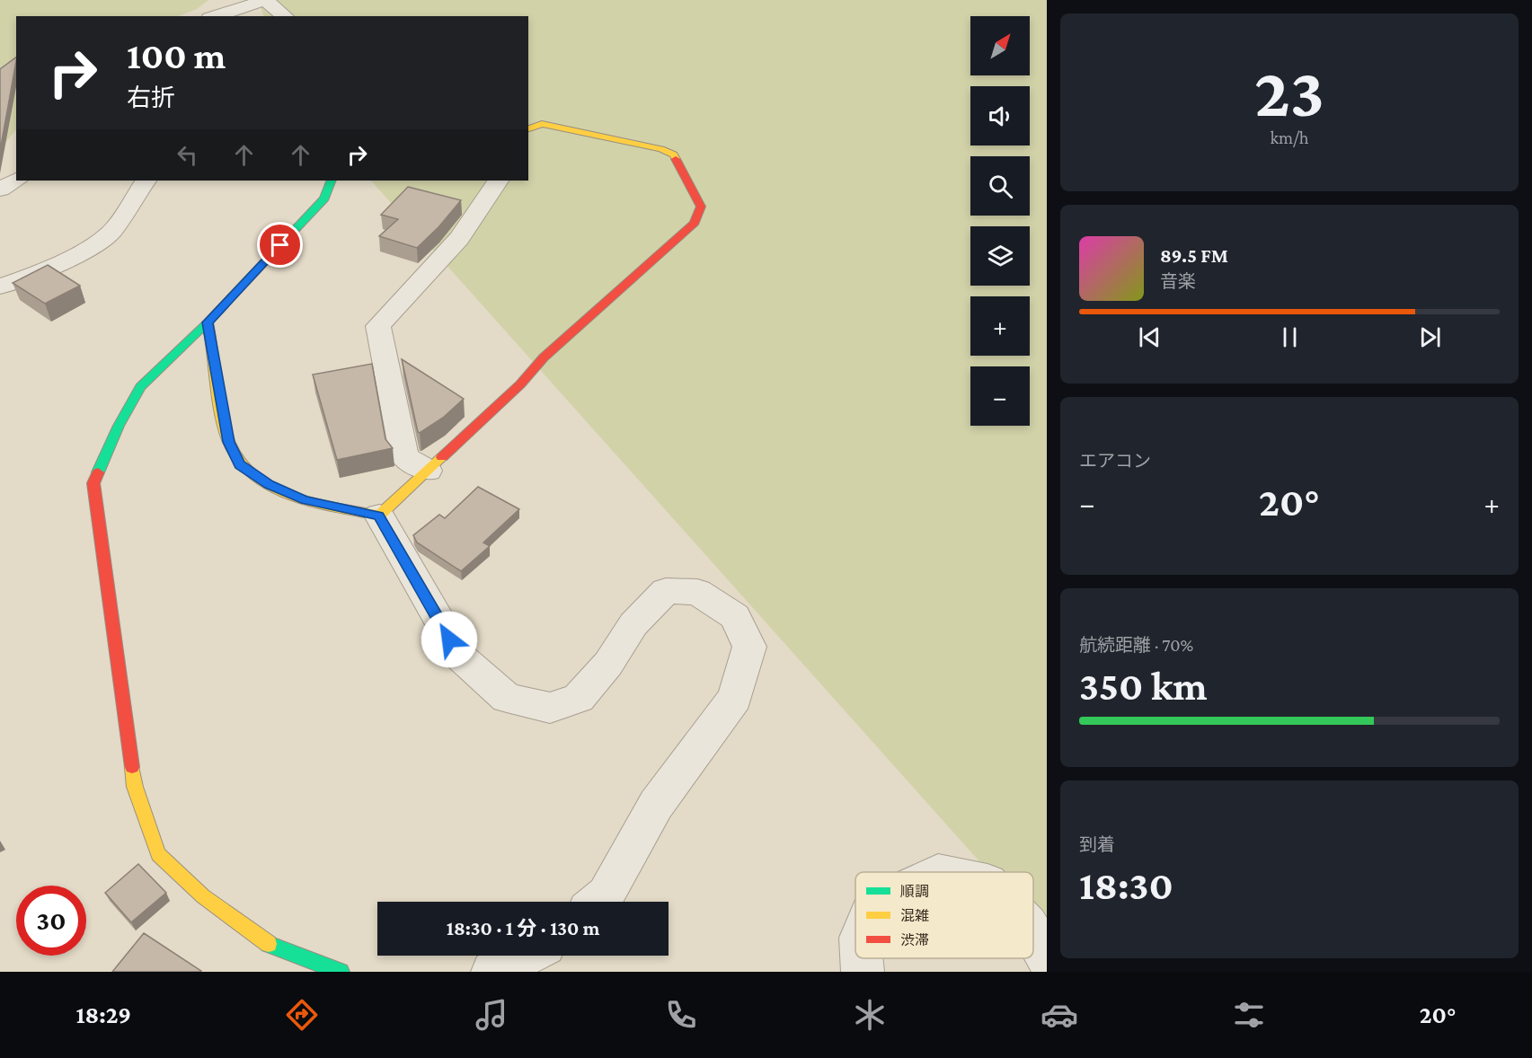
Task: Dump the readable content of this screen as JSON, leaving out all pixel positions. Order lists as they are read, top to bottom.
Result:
{
  "legend": ["順調", "混雑", "渋滞"],
  "north": "top right",
  "page": {
    "tile": [
      ["23", "km/h"],
      "エアコン",
      ["航続距離 · 70%", "350 km"],
      ["到着", "18:30"]
    ],
    "map_buttons": ["+", "−"],
    "turn": ["100 m", "右折"],
    "song": ["89.5 FM", "音楽"],
    "heat": ["−", "20°", "+"],
    "limit": "30",
    "trip": "18:30 · 1 分 · 130 m",
    "tabs": ["18:29", "20°"]
  }
}
